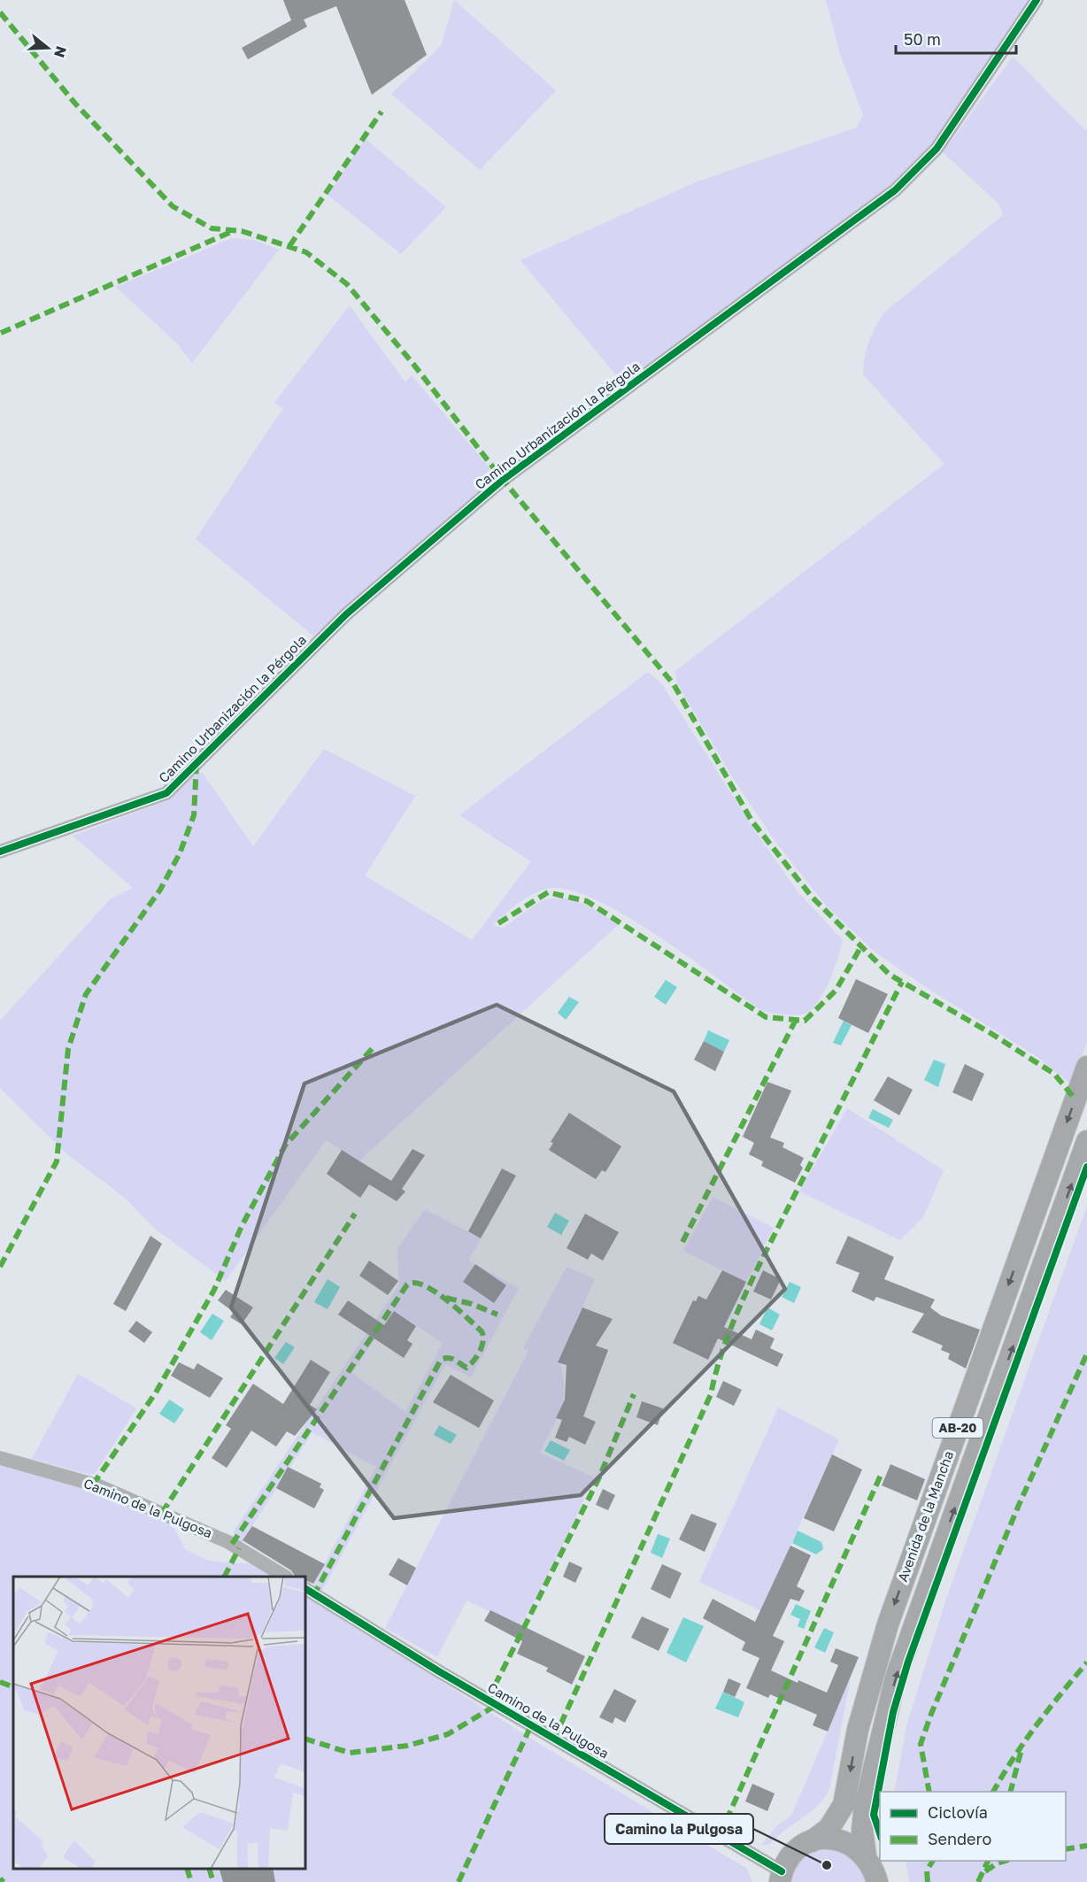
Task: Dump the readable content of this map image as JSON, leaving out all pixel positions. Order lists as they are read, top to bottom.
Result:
{
  "streets": {
    "main road": ["AB-20", "Avenida de la Mancha"],
    "street": ["Camino Urbanización la Pérgola", "Camino de la Pulgosa"]
  },
  "crossings": [
    ["AB-20", "Avenida de la Mancha"],
    ["Camino de la Pulgosa", "Avenida de la Mancha"]
  ],
  "places": ["Camino la Pulgosa"],
  "legend": ["Ciclovía", "Sendero"],
  "scale_bar": "50 m",
  "north": "right"
}
